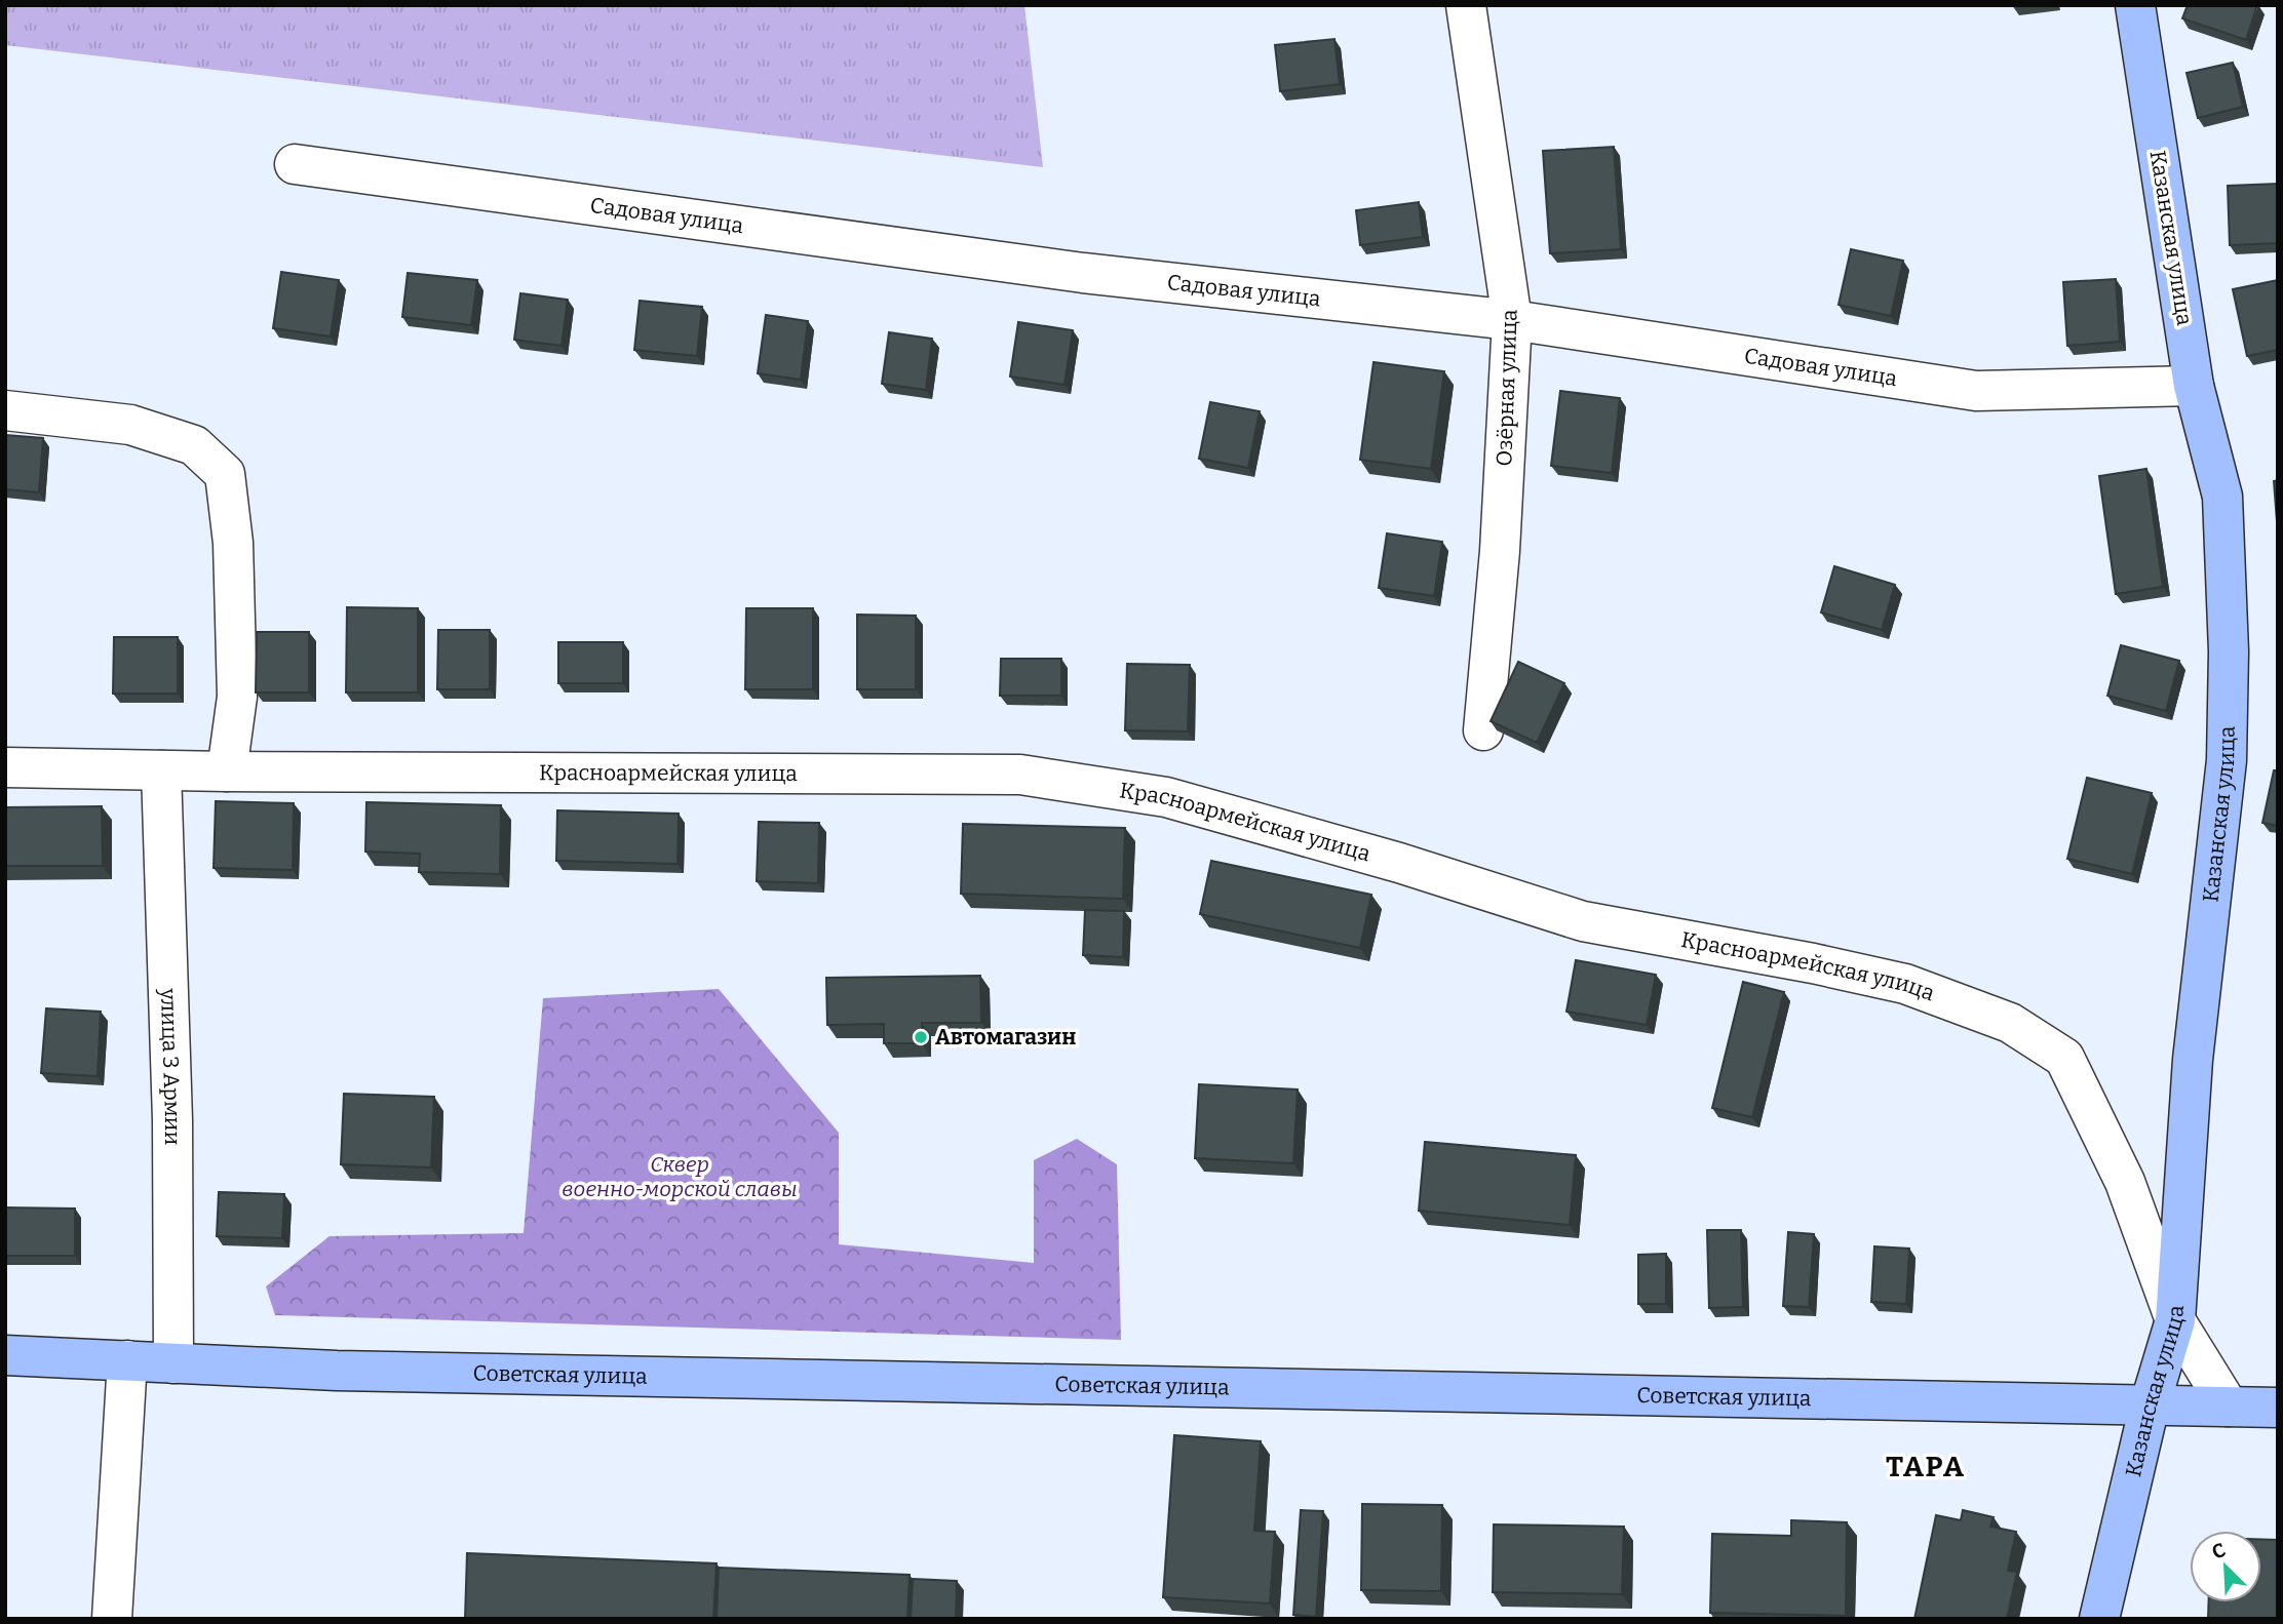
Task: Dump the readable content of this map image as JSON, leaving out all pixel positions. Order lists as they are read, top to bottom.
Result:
{
  "streets": {
    "main road": ["Казанская улица", "Советская улица"],
    "street": [
      "Садовая улица",
      "Озёрная улица",
      "Красноармейская улица",
      "улица 3 Армии"
    ]
  },
  "crossings": [
    ["Садовая улица", "Казанская улица"],
    ["Садовая улица", "Озёрная улица"],
    ["Казанская улица", "Красноармейская улица"],
    ["Казанская улица", "Советская улица"],
    ["Красноармейская улица", "улица 3 Армии"],
    ["Красноармейская улица", "Советская улица"],
    ["улица 3 Армии", "Советская улица"]
  ],
  "districts": ["ТАРА"],
  "parks": ["Сквер военно-морской славы"],
  "places": ["Автомагазин"],
  "north": "top left"
}
